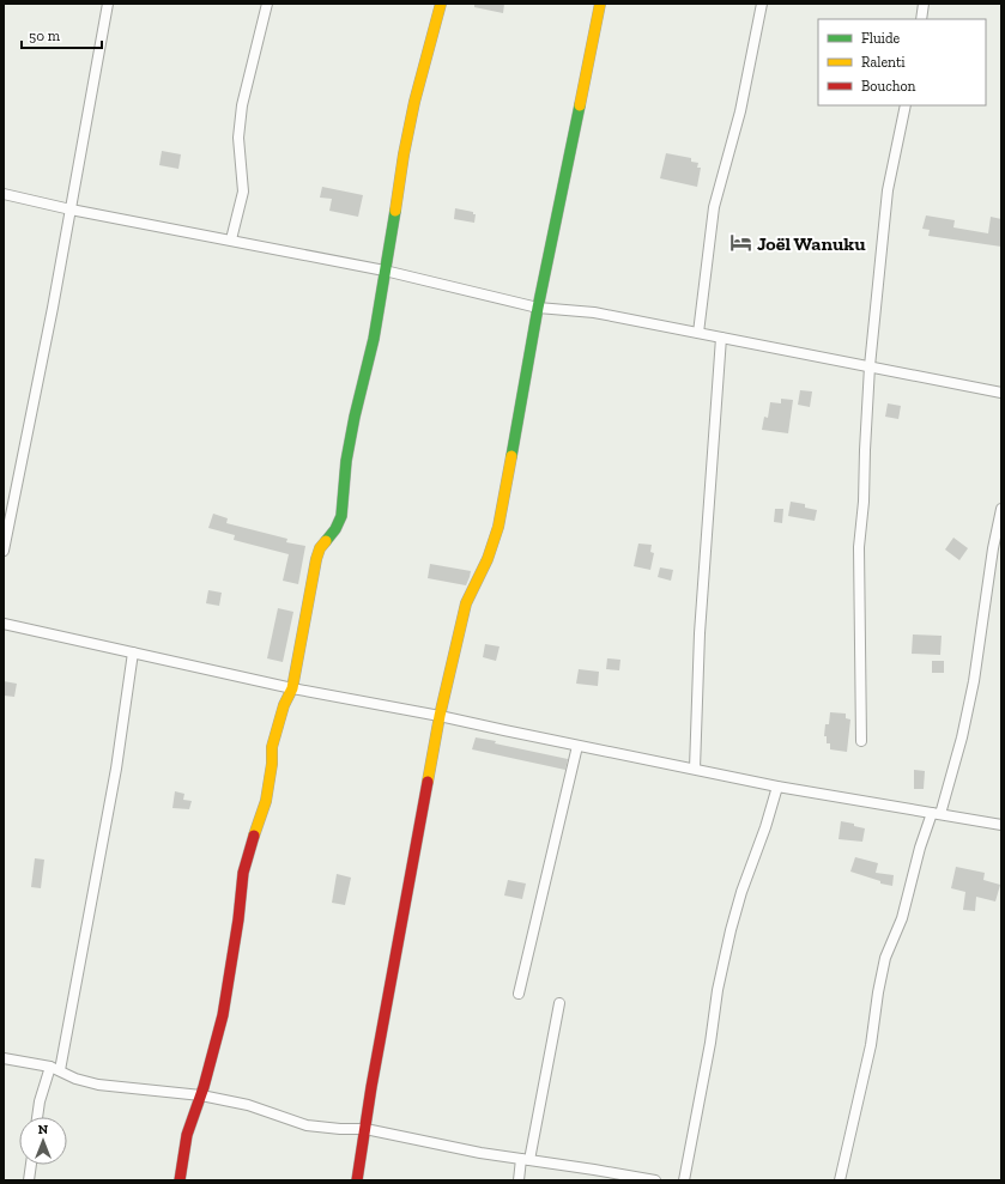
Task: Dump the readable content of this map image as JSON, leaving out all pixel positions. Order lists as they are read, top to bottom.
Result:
{
  "places": {
    "hotel": ["Joël Wanuku"]
  },
  "legend": ["Fluide", "Ralenti", "Bouchon"],
  "scale_bar": "50 m",
  "north": "top"
}
